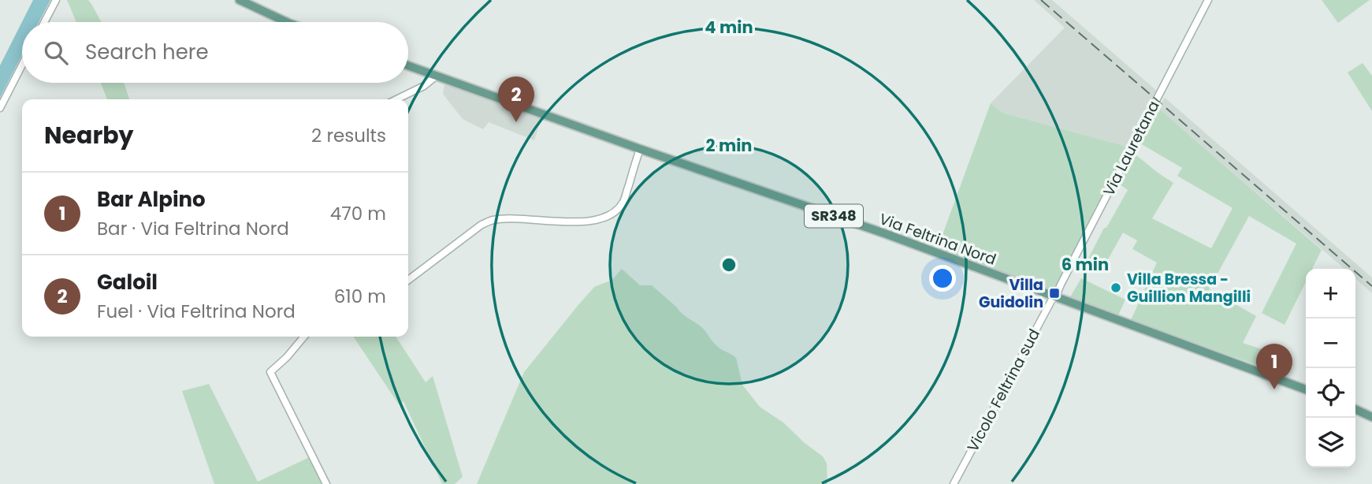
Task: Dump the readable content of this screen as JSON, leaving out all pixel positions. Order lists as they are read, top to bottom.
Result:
{
  "streets": {
    "main road": ["SR348", "Via Feltrina Nord"],
    "street": ["Via Lauretana", "Vicolo Feltrina sud"]
  },
  "crossings": [
    ["Via Lauretana", "Via Feltrina Nord"],
    ["Via Lauretana", "Vicolo Feltrina sud"],
    ["Via Feltrina Nord", "Vicolo Feltrina sud"]
  ],
  "places": {
    "other": ["Villa Bressa - Guillion Mangilli"],
    "transit": ["Villa Guidolin"]
  },
  "page": {
    "search": "Search here",
    "pins": ["2", "1"],
    "heading": ["Nearby", "2 results"],
    "list": [
      {
        "mark": "1",
        "name": "Bar Alpino",
        "note": "Bar · Via Feltrina Nord",
        "value": "470 m"
      },
      {
        "mark": "2",
        "name": "Galoil",
        "note": "Fuel · Via Feltrina Nord",
        "value": "610 m"
      }
    ],
    "map_buttons": ["+", "−"]
  },
  "rings": ["4 min", "2 min", "6 min"]
}
